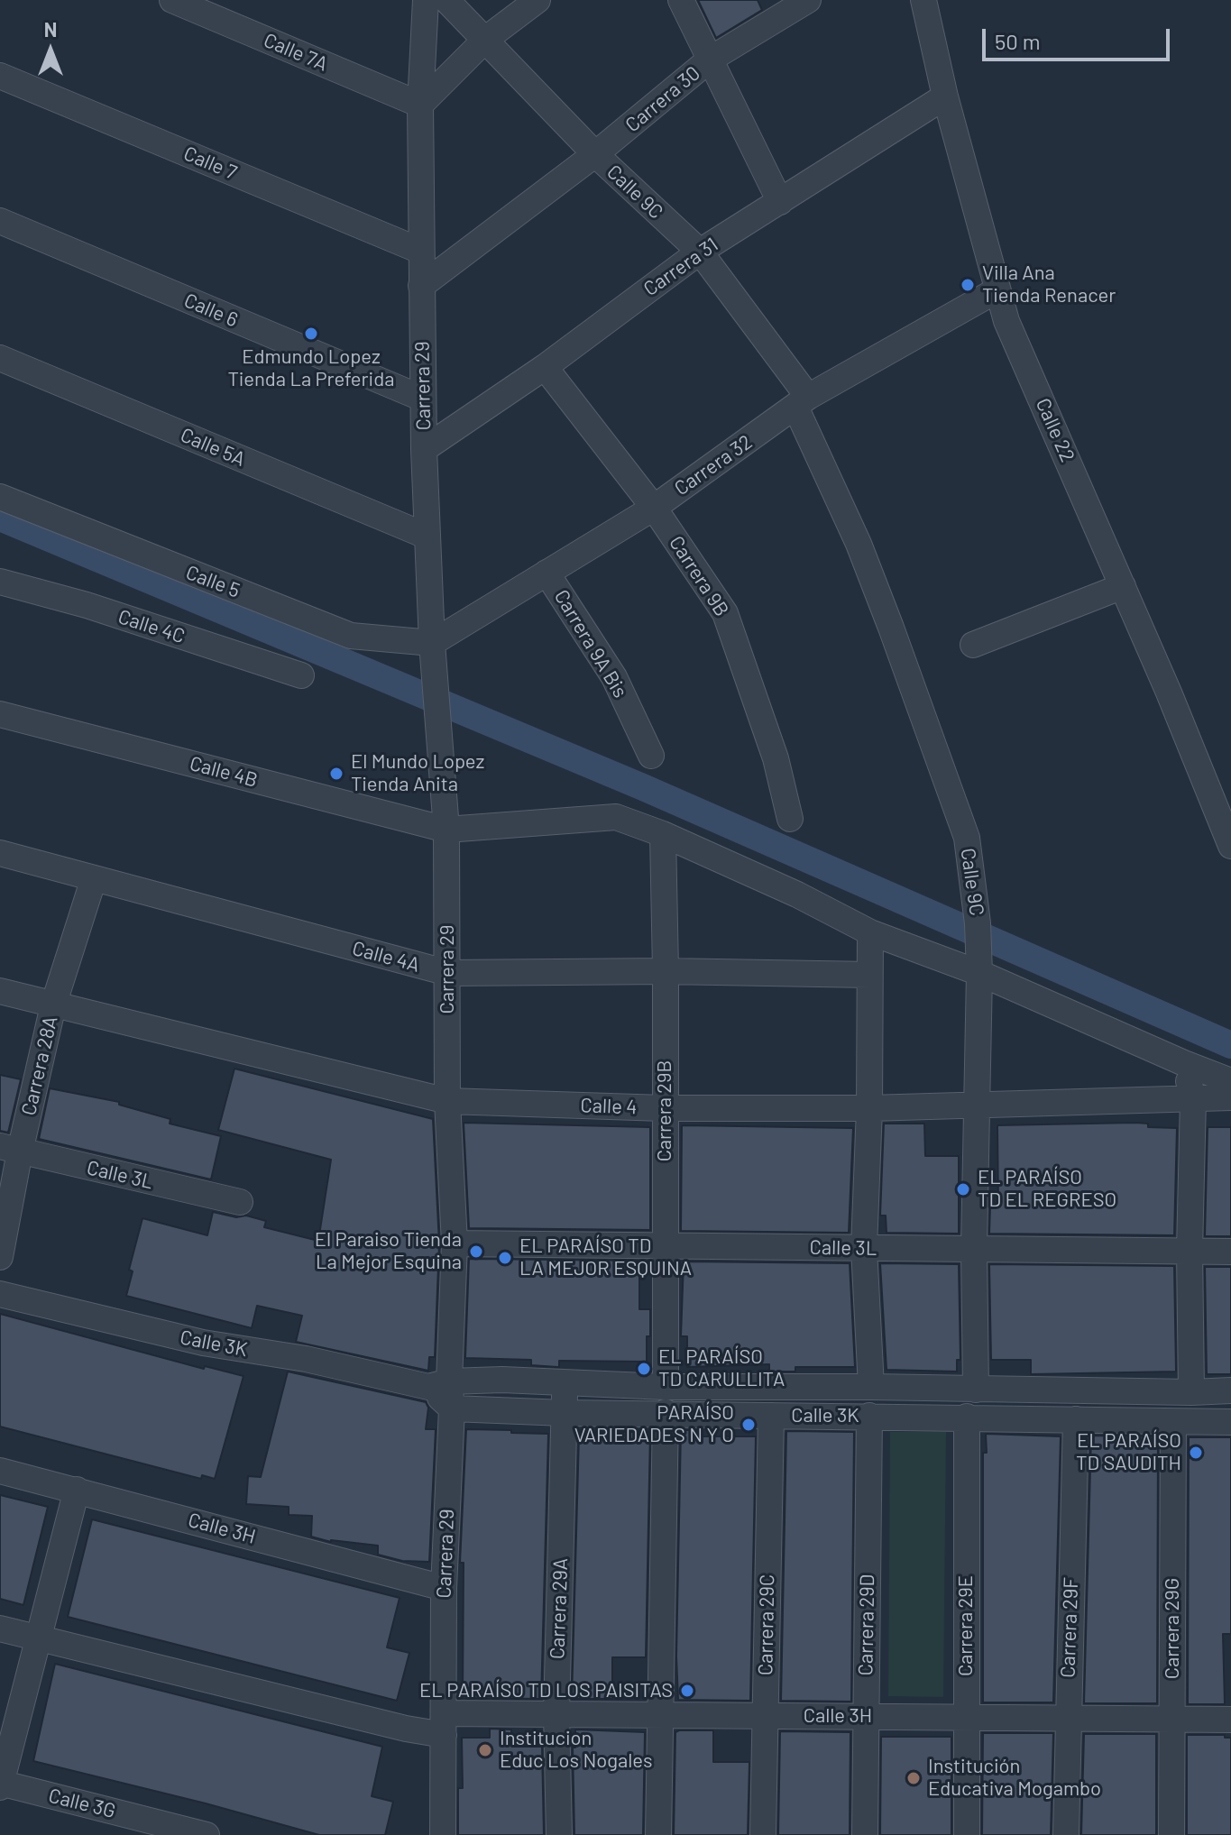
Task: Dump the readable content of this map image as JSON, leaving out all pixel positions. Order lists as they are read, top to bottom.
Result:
{
  "streets": {
    "street": [
      "Calle 7A",
      "Carrera 30",
      "Calle 7",
      "Calle 9C",
      "Carrera 31",
      "Calle 6",
      "Carrera 29",
      "Calle 22",
      "Calle 5A",
      "Carrera 32",
      "Carrera 9B",
      "Calle 5",
      "Calle 4C",
      "Carrera 9A Bis",
      "Calle 4B",
      "Calle 4A",
      "Carrera 28A",
      "Calle 4",
      "Carrera 29B",
      "Calle 3L",
      "Calle 3K",
      "Calle 3H",
      "Carrera 29A",
      "Carrera 29C",
      "Carrera 29D",
      "Carrera 29E",
      "Carrera 29F",
      "Carrera 29G",
      "Calle 3G"
    ]
  },
  "crossings": [
    ["Calle 7A", "Carrera 29"],
    ["Carrera 30", "Calle 9C"],
    ["Carrera 30", "Carrera 29"],
    ["Calle 7", "Carrera 29"],
    ["Calle 9C", "Carrera 31"],
    ["Calle 9C", "Carrera 32"],
    ["Calle 9C", "Calle 4"],
    ["Calle 9C", "Calle 3L"],
    ["Calle 9C", "Calle 3K"],
    ["Carrera 31", "Carrera 29"],
    ["Carrera 31", "Calle 22"],
    ["Carrera 31", "Carrera 9B"],
    ["Calle 6", "Carrera 29"],
    ["Carrera 29", "Calle 5A"],
    ["Carrera 29", "Carrera 32"],
    ["Carrera 29", "Calle 5"],
    ["Carrera 29", "Calle 4B"],
    ["Carrera 29", "Calle 4A"],
    ["Carrera 29", "Calle 4"],
    ["Carrera 29", "Calle 3L"],
    ["Carrera 29", "Calle 3K"],
    ["Carrera 29", "Calle 3H"],
    ["Calle 22", "Carrera 32"],
    ["Carrera 32", "Carrera 9B"],
    ["Carrera 32", "Calle 5"],
    ["Carrera 32", "Carrera 9A Bis"],
    ["Calle 4A", "Carrera 28A"],
    ["Calle 4A", "Carrera 29B"],
    ["Carrera 28A", "Calle 4"],
    ["Carrera 28A", "Calle 3L"],
    ["Calle 4", "Carrera 29B"],
    ["Carrera 29B", "Calle 3L"],
    ["Carrera 29B", "Calle 3K"],
    ["Calle 3K", "Carrera 29A"],
    ["Calle 3K", "Carrera 29C"],
    ["Calle 3K", "Carrera 29D"],
    ["Calle 3K", "Carrera 29E"],
    ["Calle 3K", "Carrera 29F"],
    ["Calle 3K", "Carrera 29G"],
    ["Calle 3H", "Carrera 29A"],
    ["Calle 3H", "Carrera 29C"],
    ["Calle 3H", "Carrera 29D"],
    ["Calle 3H", "Carrera 29E"],
    ["Calle 3H", "Carrera 29F"],
    ["Calle 3H", "Carrera 29G"]
  ],
  "places": [
    "Villa Ana Tienda Renacer",
    "Edmundo Lopez Tienda La Preferida",
    "El Mundo Lopez Tienda Anita",
    "EL PARAÍSO TD EL REGRESO",
    "El Paraiso Tienda La Mejor Esquina",
    "EL PARAÍSO TD LA MEJOR ESQUINA",
    "EL PARAÍSO TD CARULLITA",
    "PARAÍSO VARIEDADES N Y O",
    "EL PARAÍSO TD SAUDITH",
    "EL PARAÍSO TD LOS PAISITAS",
    "Institucion Educ Los Nogales",
    "Institución Educativa Mogambo"
  ],
  "scale_bar": "50 m",
  "north": "top"
}
